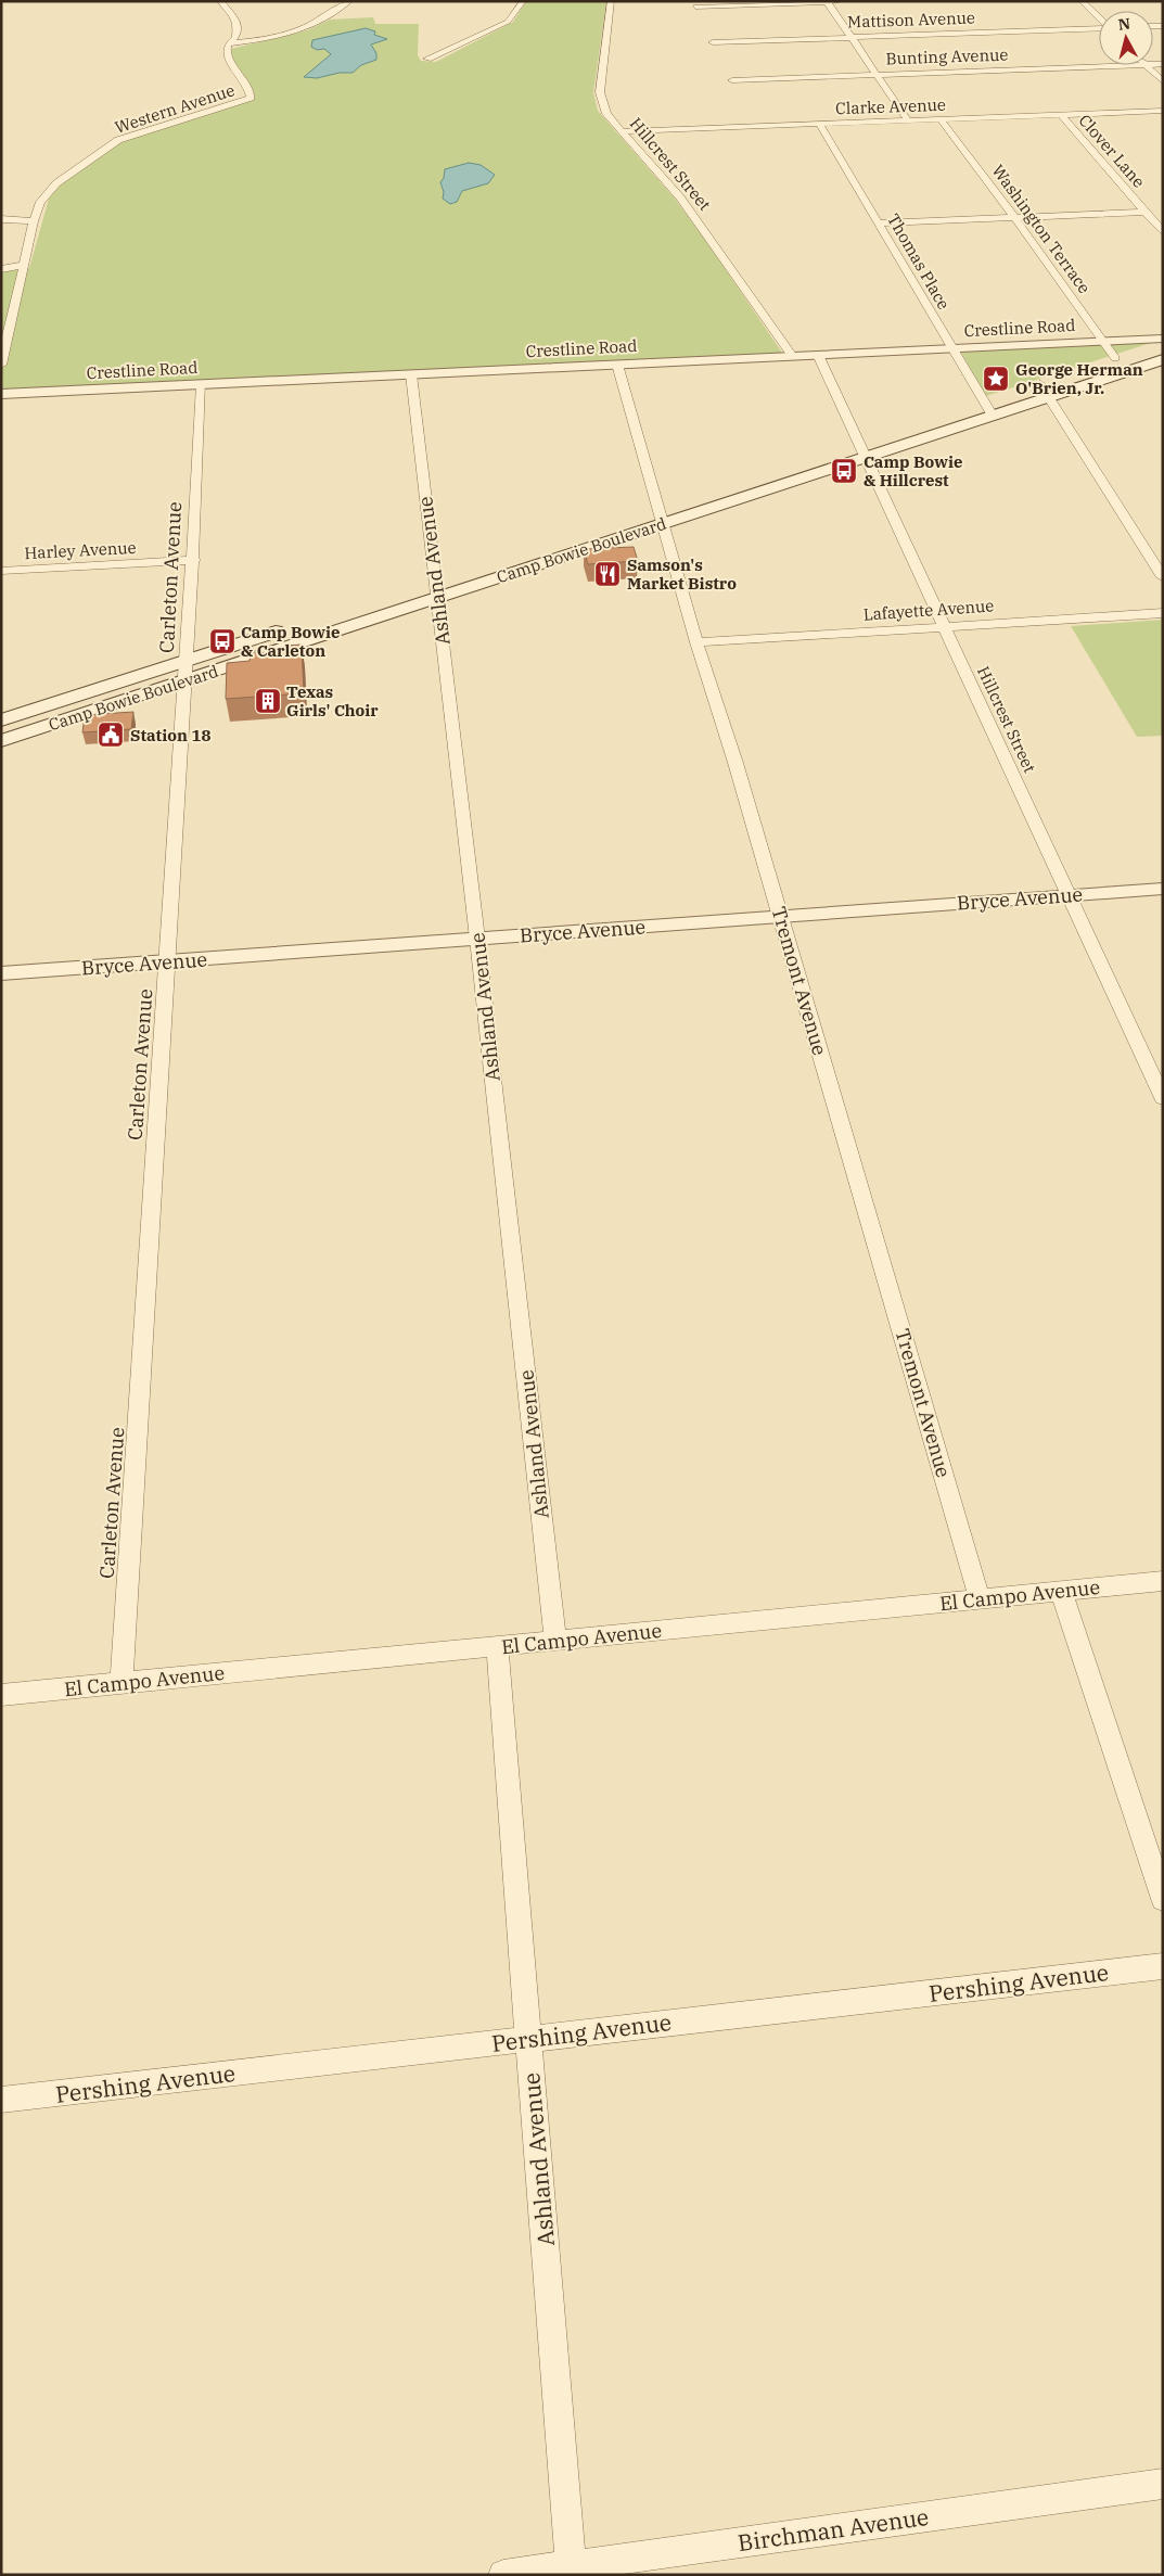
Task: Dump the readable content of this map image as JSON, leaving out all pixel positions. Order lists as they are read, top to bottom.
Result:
{
  "streets": {
    "main road": ["Camp Bowie Boulevard"],
    "street": [
      "Mattison Avenue",
      "Bunting Avenue",
      "Clarke Avenue",
      "Western Avenue",
      "Clover Lane",
      "Hillcrest Street",
      "Washington Terrace",
      "Thomas Place",
      "Crestline Road",
      "Harley Avenue",
      "Ashland Avenue",
      "Carleton Avenue",
      "Lafayette Avenue",
      "Bryce Avenue",
      "Tremont Avenue",
      "El Campo Avenue",
      "Pershing Avenue",
      "Birchman Avenue"
    ]
  },
  "crossings": [
    ["Clarke Avenue", "Clover Lane"],
    ["Clarke Avenue", "Hillcrest Street"],
    ["Clarke Avenue", "Washington Terrace"],
    ["Clarke Avenue", "Thomas Place"],
    ["Hillcrest Street", "Crestline Road"],
    ["Hillcrest Street", "Camp Bowie Boulevard"],
    ["Hillcrest Street", "Lafayette Avenue"],
    ["Hillcrest Street", "Bryce Avenue"],
    ["Washington Terrace", "Crestline Road"],
    ["Washington Terrace", "Camp Bowie Boulevard"],
    ["Thomas Place", "Crestline Road"],
    ["Thomas Place", "Camp Bowie Boulevard"],
    ["Crestline Road", "Ashland Avenue"],
    ["Crestline Road", "Carleton Avenue"],
    ["Crestline Road", "Tremont Avenue"],
    ["Harley Avenue", "Carleton Avenue"],
    ["Camp Bowie Boulevard", "Ashland Avenue"],
    ["Camp Bowie Boulevard", "Carleton Avenue"],
    ["Camp Bowie Boulevard", "Tremont Avenue"],
    ["Ashland Avenue", "Bryce Avenue"],
    ["Ashland Avenue", "El Campo Avenue"],
    ["Ashland Avenue", "Pershing Avenue"],
    ["Ashland Avenue", "Birchman Avenue"],
    ["Carleton Avenue", "Bryce Avenue"],
    ["Carleton Avenue", "El Campo Avenue"],
    ["Lafayette Avenue", "Tremont Avenue"],
    ["Bryce Avenue", "Tremont Avenue"],
    ["Tremont Avenue", "El Campo Avenue"]
  ],
  "places": {
    "place": ["George Herman O'Brien, Jr."],
    "bus stop": ["Camp Bowie & Hillcrest", "Camp Bowie & Carleton"],
    "restaurant": ["Samson's Market Bistro"],
    "building": ["Texas Girls' Choir"],
    "public building": ["Station 18"]
  },
  "north": "top"
}
